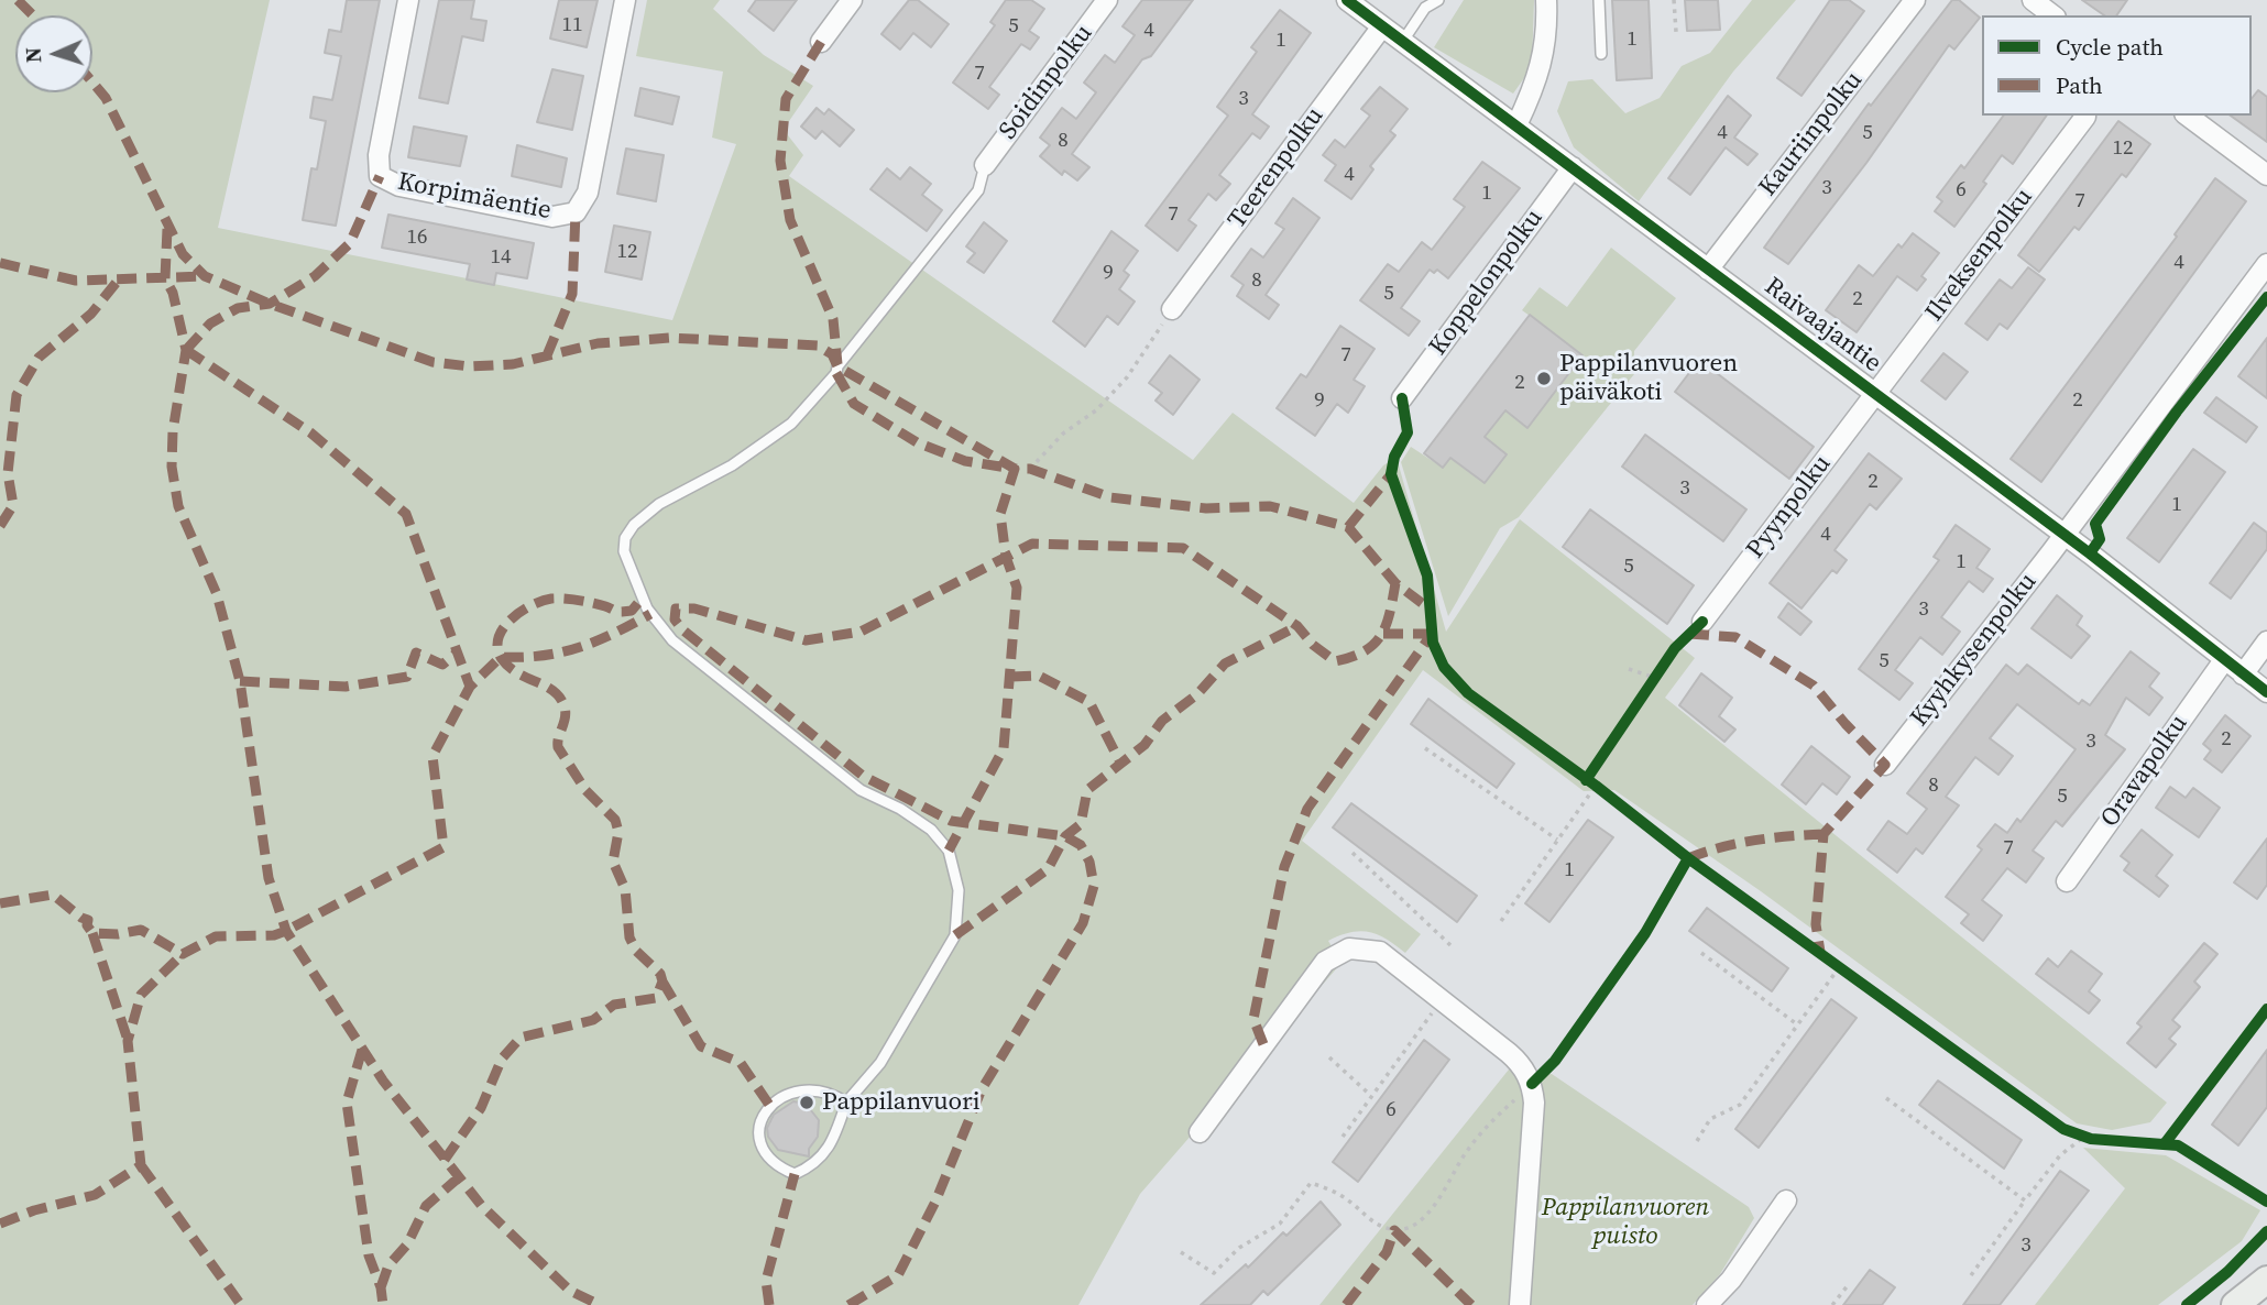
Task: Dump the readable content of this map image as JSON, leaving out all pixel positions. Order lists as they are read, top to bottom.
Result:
{
  "streets": {
    "street": [
      "Soidinpolku",
      "Kauriinpolku",
      "Teerenpolku",
      "Korpimäentie",
      "Ilveksenpolku",
      "Koppelonpolku",
      "Raivaajantie",
      "Pyynpolku",
      "Kyyhkysenpolku",
      "Oravapolku"
    ]
  },
  "crossings": [
    ["Kauriinpolku", "Raivaajantie"],
    ["Teerenpolku", "Raivaajantie"],
    ["Ilveksenpolku", "Raivaajantie"],
    ["Ilveksenpolku", "Pyynpolku"],
    ["Koppelonpolku", "Raivaajantie"],
    ["Raivaajantie", "Pyynpolku"],
    ["Raivaajantie", "Kyyhkysenpolku"],
    ["Raivaajantie", "Oravapolku"]
  ],
  "parks": ["Pappilanvuoren puisto"],
  "places": ["Pappilanvuoren päiväkoti", "Pappilanvuori"],
  "house_numbers": [
    "11",
    "5",
    "4",
    "1",
    "1",
    "7",
    "3",
    "4",
    "5",
    "8",
    "12",
    "4",
    "3",
    "6",
    "1",
    "7",
    "7",
    "16",
    "12",
    "14",
    "4",
    "9",
    "8",
    "5",
    "2",
    "7",
    "2",
    "9",
    "2",
    "2",
    "3",
    "1",
    "4",
    "1",
    "5",
    "3",
    "5",
    "2",
    "3",
    "8",
    "5",
    "7",
    "1",
    "6",
    "3"
  ],
  "legend": ["Cycle path", "Path"],
  "north": "left"
}
